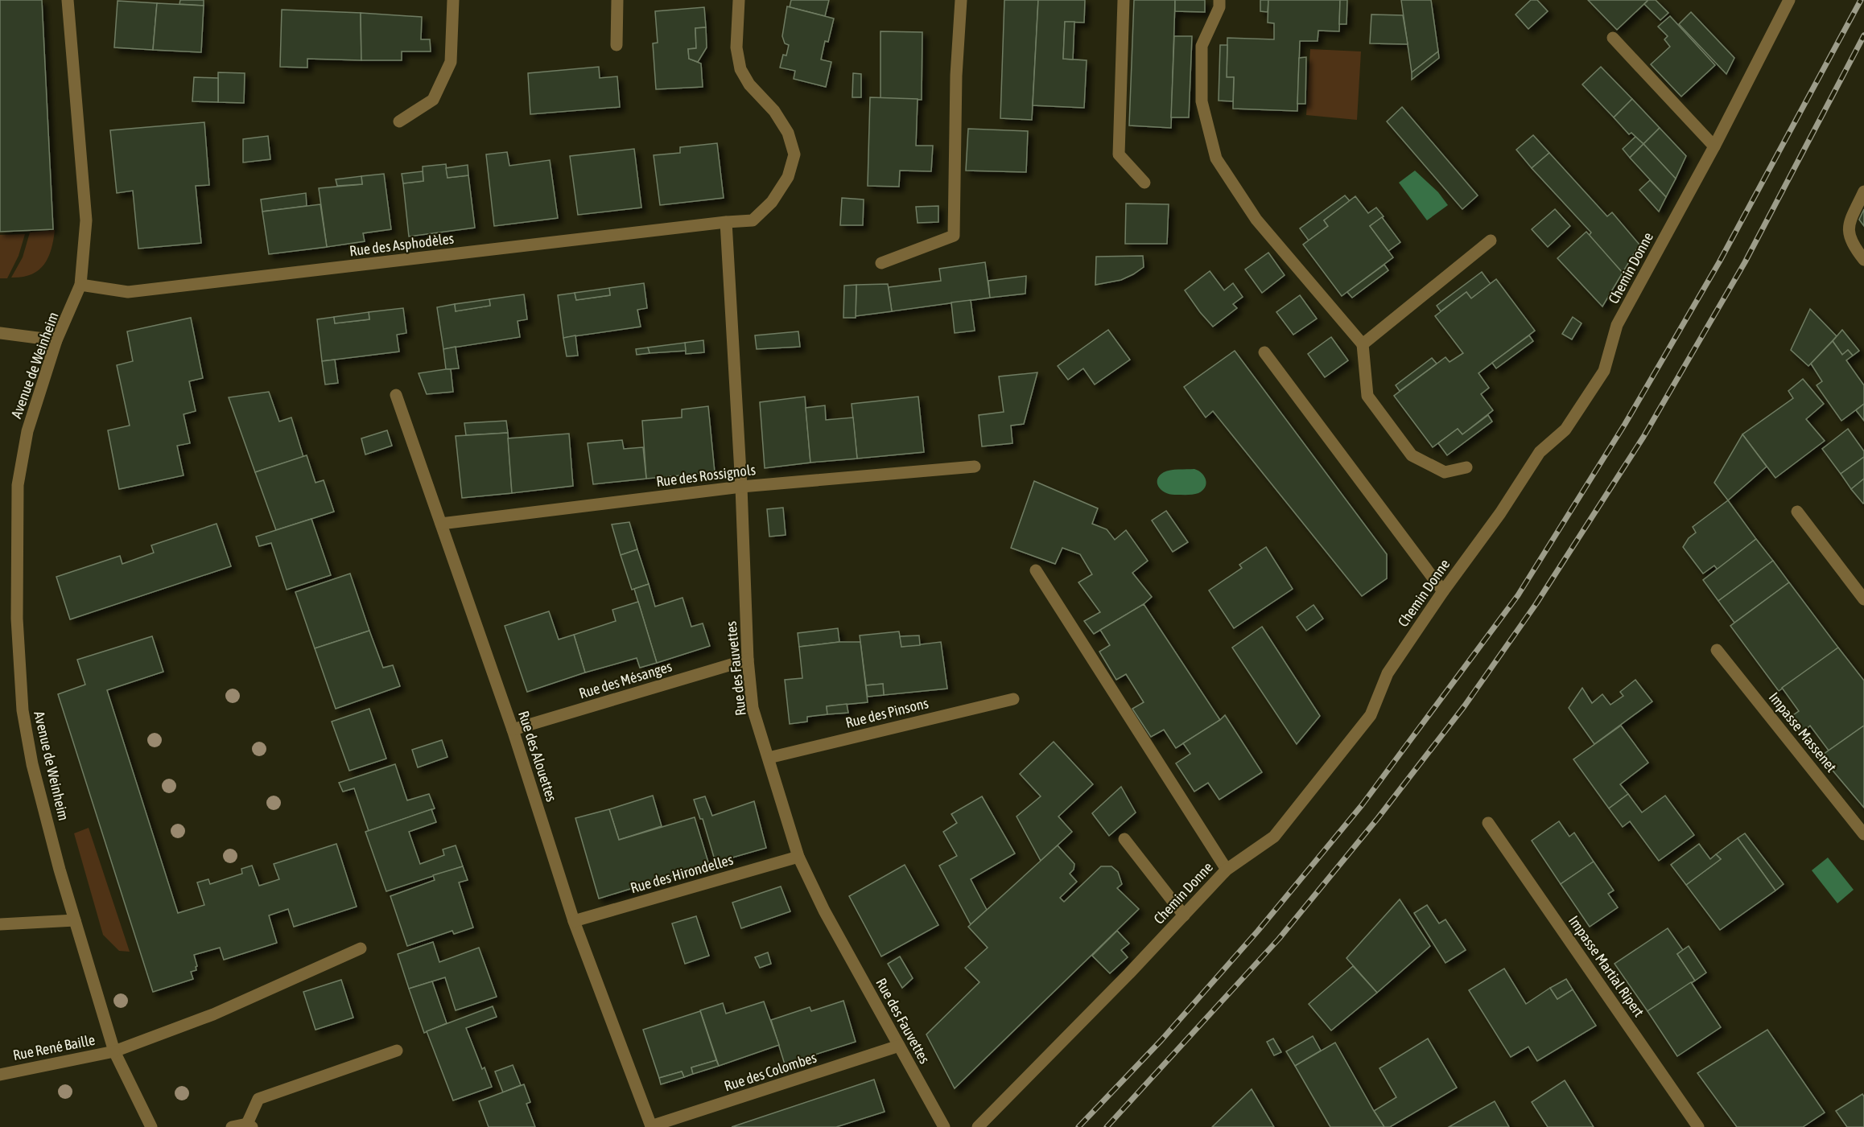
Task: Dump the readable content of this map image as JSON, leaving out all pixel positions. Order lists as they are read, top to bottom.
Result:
{
  "streets": {
    "street": [
      "Rue des Asphodèles",
      "Chemin Donne",
      "Avenue de Weinheim",
      "Rue des Rossignols",
      "Rue des Fauvettes",
      "Rue des Mésanges",
      "Rue des Pinsons",
      "Impasse Massenet",
      "Rue des Alouettes",
      "Rue des Hirondelles",
      "Impasse Martial Ripert",
      "Rue René Baille",
      "Rue des Colombes"
    ]
  },
  "crossings": [
    ["Rue des Asphodèles", "Avenue de Weinheim"],
    ["Rue des Asphodèles", "Rue des Fauvettes"],
    ["Avenue de Weinheim", "Rue René Baille"],
    ["Rue des Rossignols", "Rue des Fauvettes"],
    ["Rue des Rossignols", "Rue des Alouettes"],
    ["Rue des Fauvettes", "Rue des Mésanges"],
    ["Rue des Fauvettes", "Rue des Pinsons"],
    ["Rue des Fauvettes", "Rue des Hirondelles"],
    ["Rue des Fauvettes", "Rue des Colombes"],
    ["Rue des Mésanges", "Rue des Alouettes"],
    ["Rue des Alouettes", "Rue des Hirondelles"],
    ["Rue des Alouettes", "Rue des Colombes"]
  ]
}
